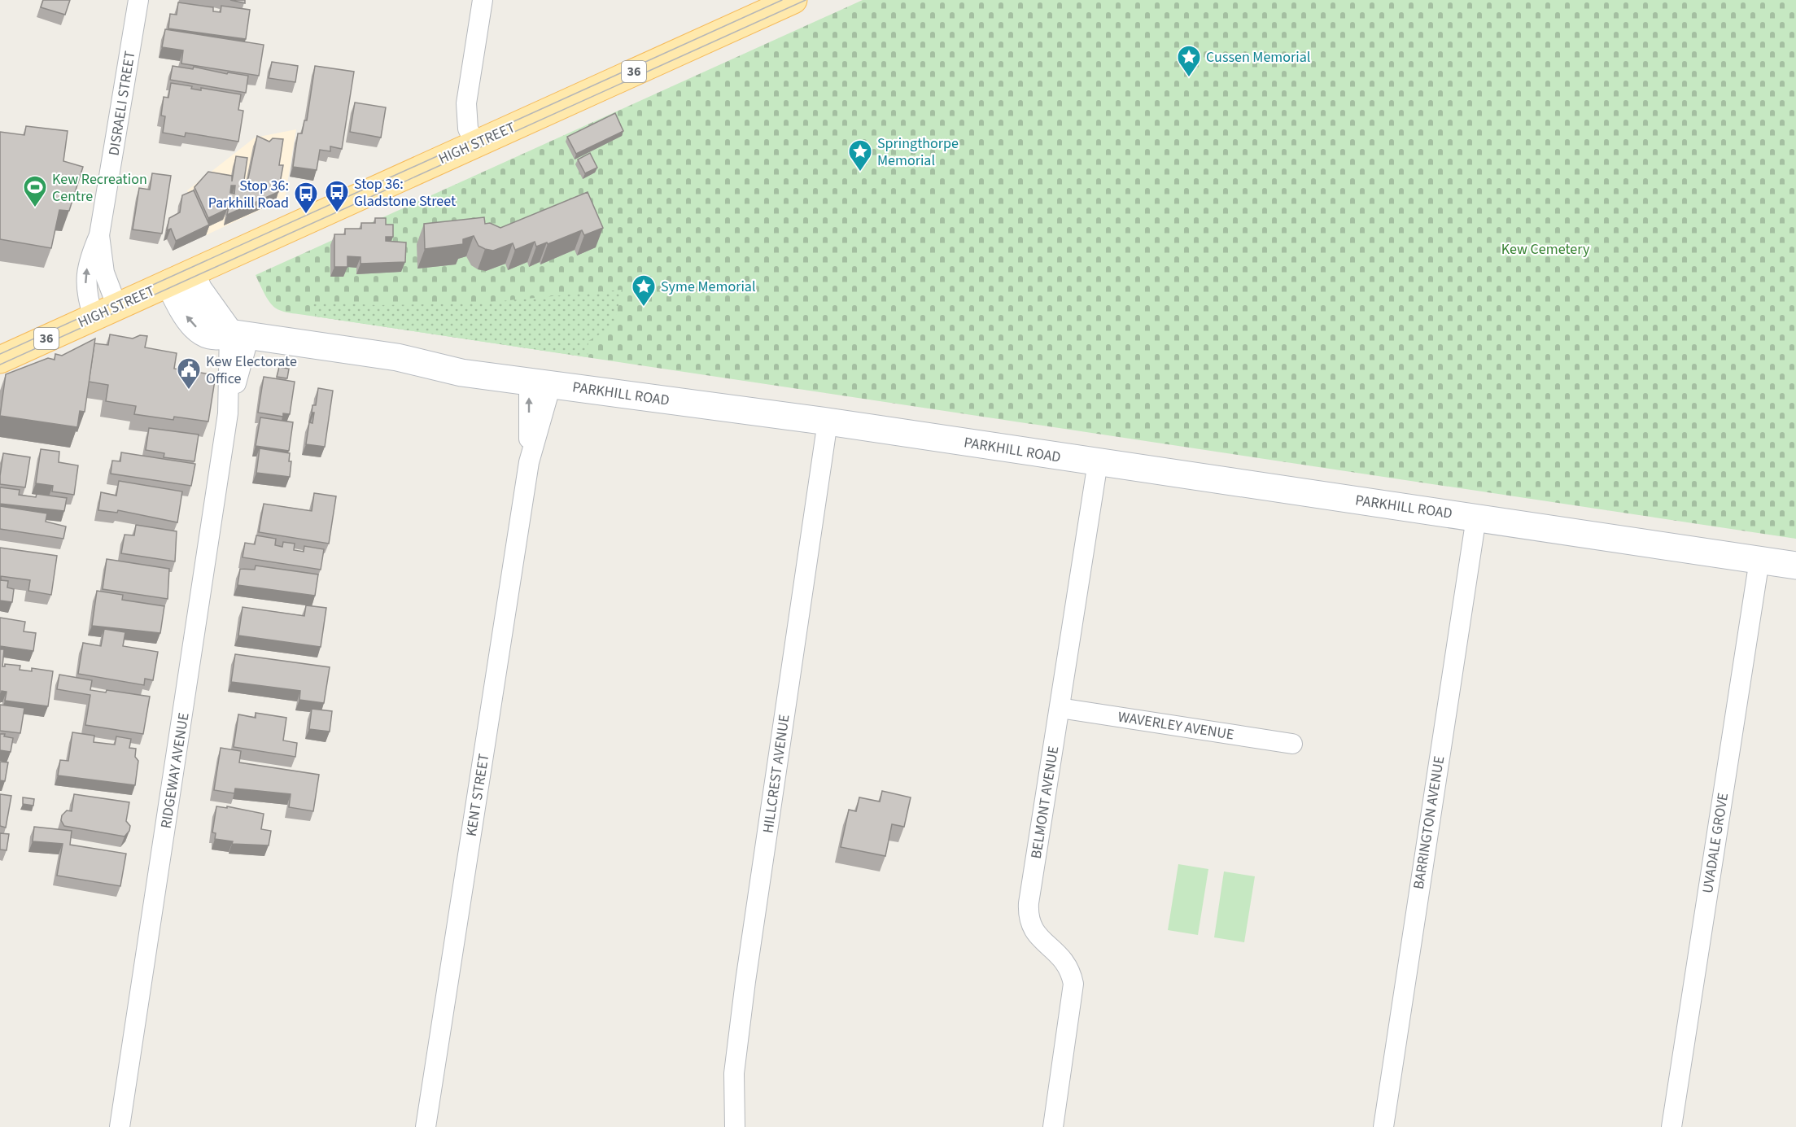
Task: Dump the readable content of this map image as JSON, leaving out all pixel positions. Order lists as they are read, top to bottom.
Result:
{
  "streets": {
    "main road": ["36", "HIGH STREET"],
    "street": [
      "DISRAELI STREET",
      "PARKHILL ROAD",
      "WAVERLEY AVENUE",
      "RIDGEWAY AVENUE",
      "HILLCREST AVENUE",
      "KENT STREET",
      "BELMONT AVENUE",
      "BARRINGTON AVENUE",
      "UVADALE GROVE"
    ]
  },
  "crossings": [
    ["DISRAELI STREET", "HIGH STREET"],
    ["HIGH STREET", "PARKHILL ROAD"],
    ["PARKHILL ROAD", "RIDGEWAY AVENUE"],
    ["PARKHILL ROAD", "HILLCREST AVENUE"],
    ["PARKHILL ROAD", "KENT STREET"],
    ["PARKHILL ROAD", "BELMONT AVENUE"],
    ["PARKHILL ROAD", "BARRINGTON AVENUE"],
    ["PARKHILL ROAD", "UVADALE GROVE"],
    ["WAVERLEY AVENUE", "BELMONT AVENUE"]
  ],
  "parks": ["Kew Cemetery"],
  "places": {
    "place": ["Cussen Memorial", "Springthorpe Memorial", "Syme Memorial"],
    "sports": ["Kew Recreation Centre"],
    "bus stop": ["Stop 36: Gladstone Street", "Stop 36: Parkhill Road"],
    "public building": ["Kew Electorate Office"]
  }
}
